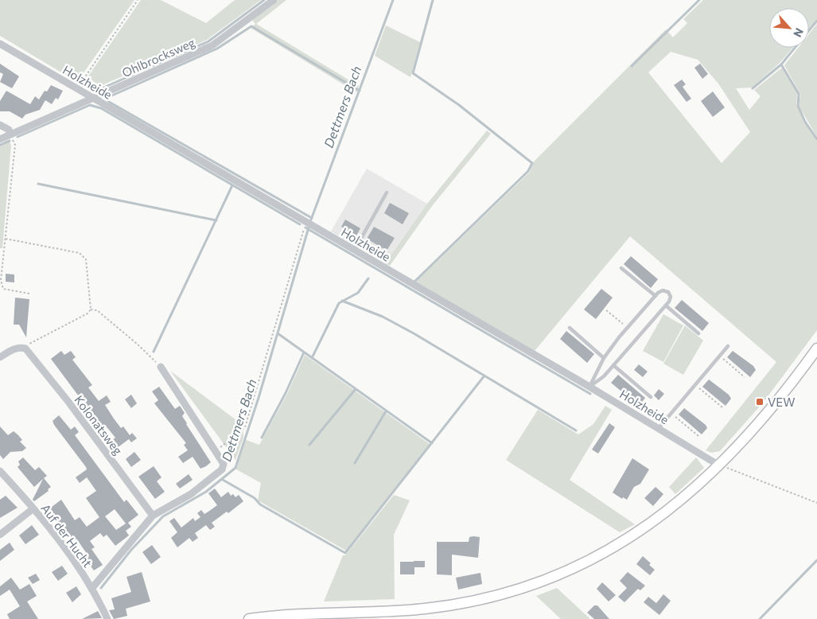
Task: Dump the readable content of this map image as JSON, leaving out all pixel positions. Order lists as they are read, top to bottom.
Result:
{
  "streets": {
    "street": [
      "Ohlbrocksweg",
      "Holzheide",
      "Kolonatsweg",
      "Auf der Hucht"
    ]
  },
  "crossings": [
    ["Ohlbrocksweg", "Holzheide"]
  ],
  "water": ["Dettmers Bach"],
  "places": {
    "transit": ["VEW"]
  },
  "north": "bottom right"
}
